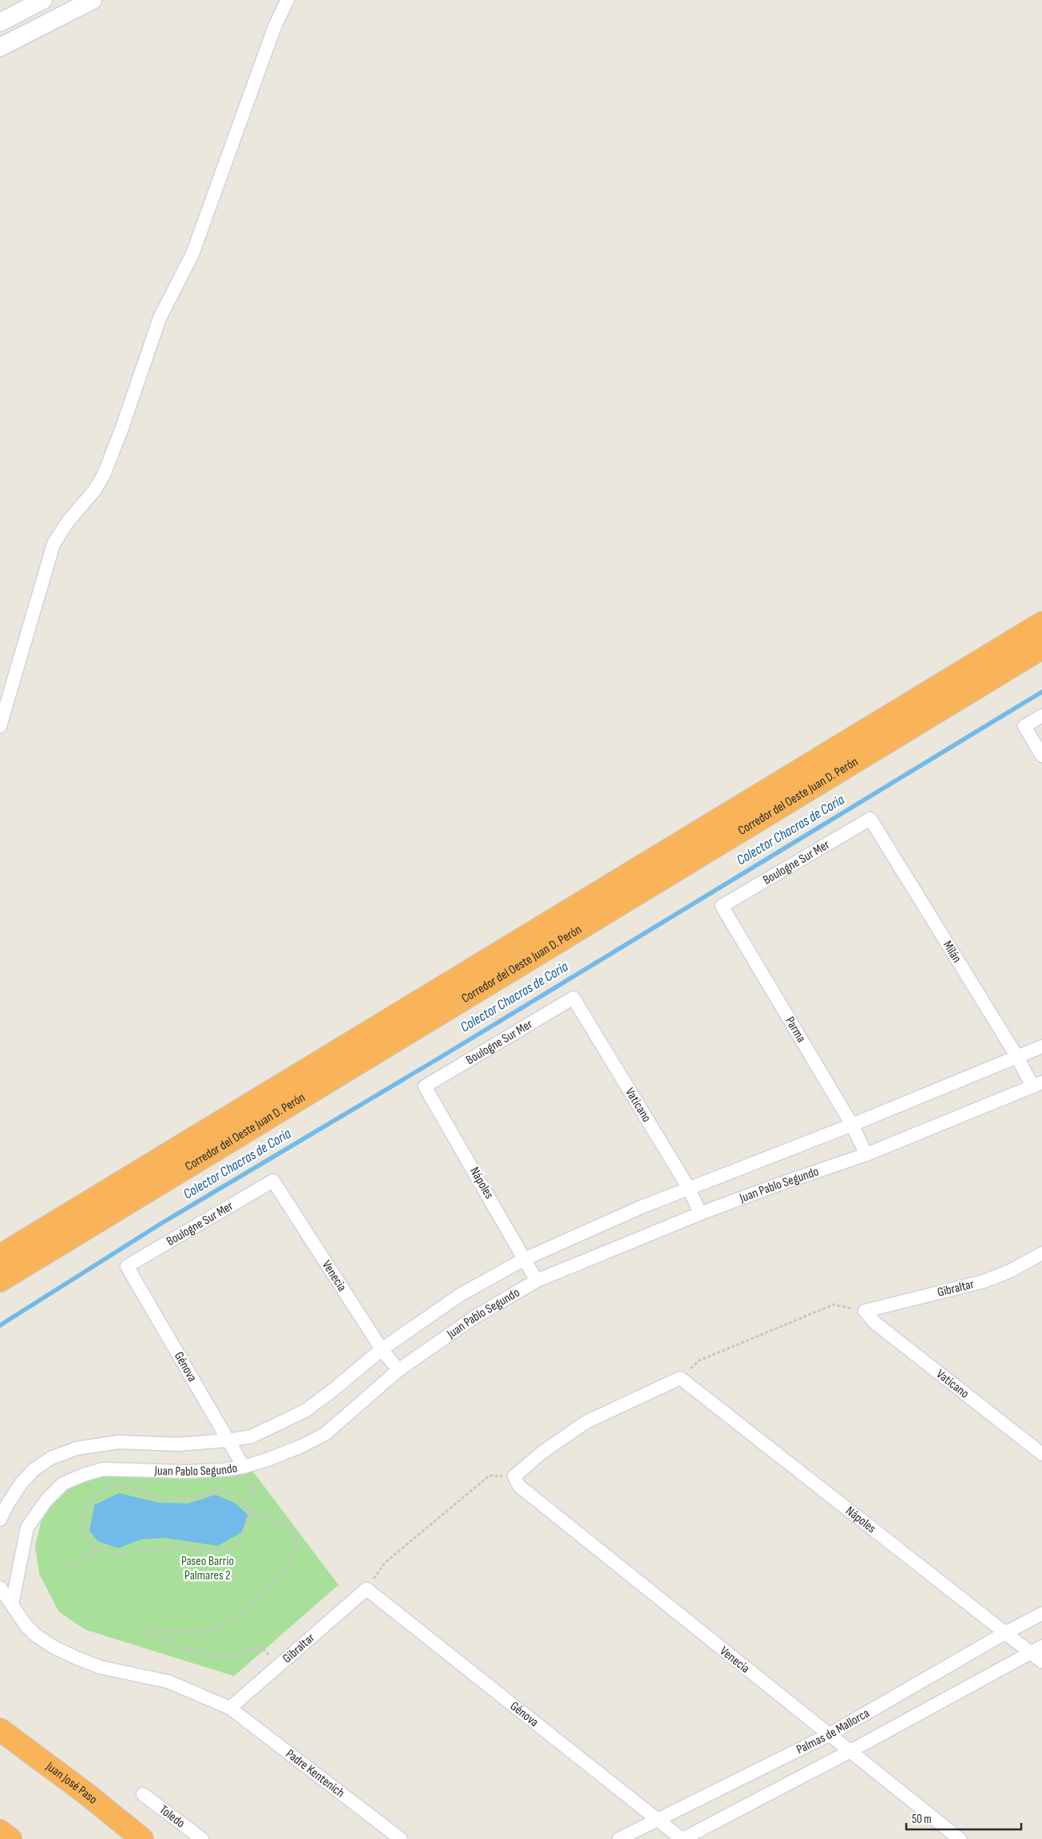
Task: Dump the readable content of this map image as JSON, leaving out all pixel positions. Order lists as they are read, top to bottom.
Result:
{
  "streets": {
    "highway": ["Corredor del Oeste Juan D. Perón", "Juan José Paso"],
    "street": [
      "Boulogne Sur Mer",
      "Milán",
      "Parma",
      "Vaticano",
      "Nápoles",
      "Juan Pablo Segundo",
      "Venecia",
      "Gibraltar",
      "Génova",
      "Palmas de Mallorca",
      "Padre Kentenich",
      "Toledo"
    ]
  },
  "crossings": [
    ["Boulogne Sur Mer", "Milán"],
    ["Boulogne Sur Mer", "Parma"],
    ["Boulogne Sur Mer", "Vaticano"],
    ["Boulogne Sur Mer", "Nápoles"],
    ["Boulogne Sur Mer", "Venecia"],
    ["Boulogne Sur Mer", "Génova"],
    ["Milán", "Juan Pablo Segundo"],
    ["Parma", "Juan Pablo Segundo"],
    ["Vaticano", "Juan Pablo Segundo"],
    ["Vaticano", "Gibraltar"],
    ["Nápoles", "Juan Pablo Segundo"],
    ["Nápoles", "Palmas de Mallorca"],
    ["Juan Pablo Segundo", "Venecia"],
    ["Juan Pablo Segundo", "Génova"],
    ["Venecia", "Palmas de Mallorca"],
    ["Gibraltar", "Génova"],
    ["Gibraltar", "Padre Kentenich"],
    ["Génova", "Palmas de Mallorca"]
  ],
  "water": ["Colector Chacras de Coria"],
  "parks": ["Paseo Barrio Palmares 2"],
  "scale_bar": "50 m"
}
